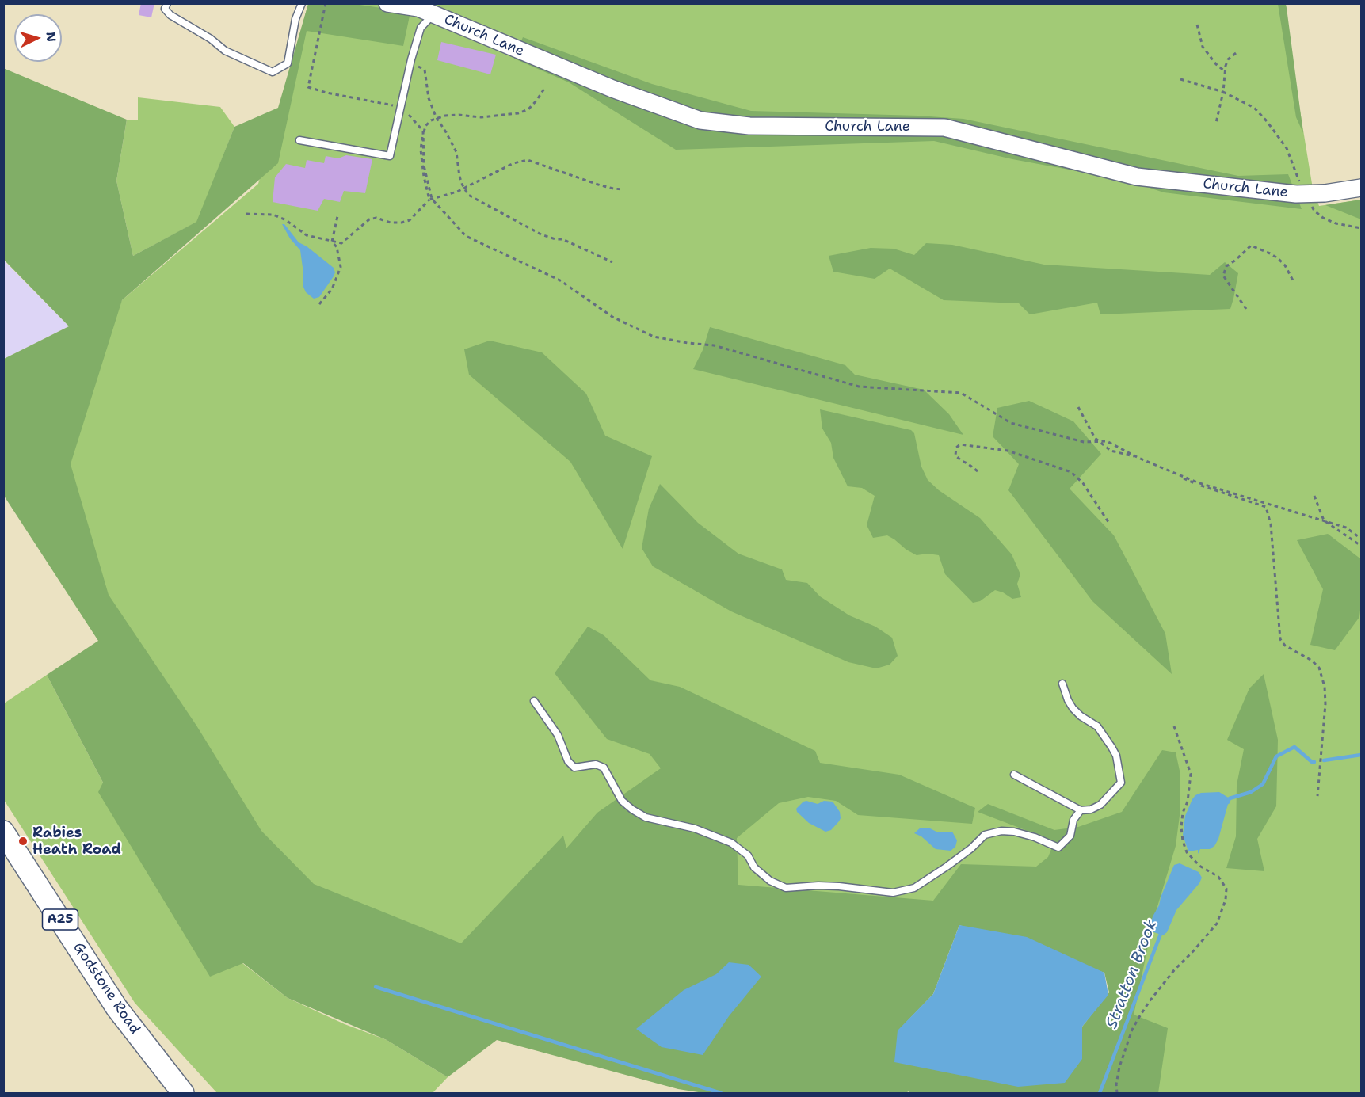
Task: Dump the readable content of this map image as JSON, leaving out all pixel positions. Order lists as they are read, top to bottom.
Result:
{
  "streets": {
    "main road": ["A25", "Godstone Road"],
    "street": ["Church Lane"]
  },
  "water": ["Stratton Brook"],
  "places": ["Rabies Heath Road"],
  "north": "right"
}
